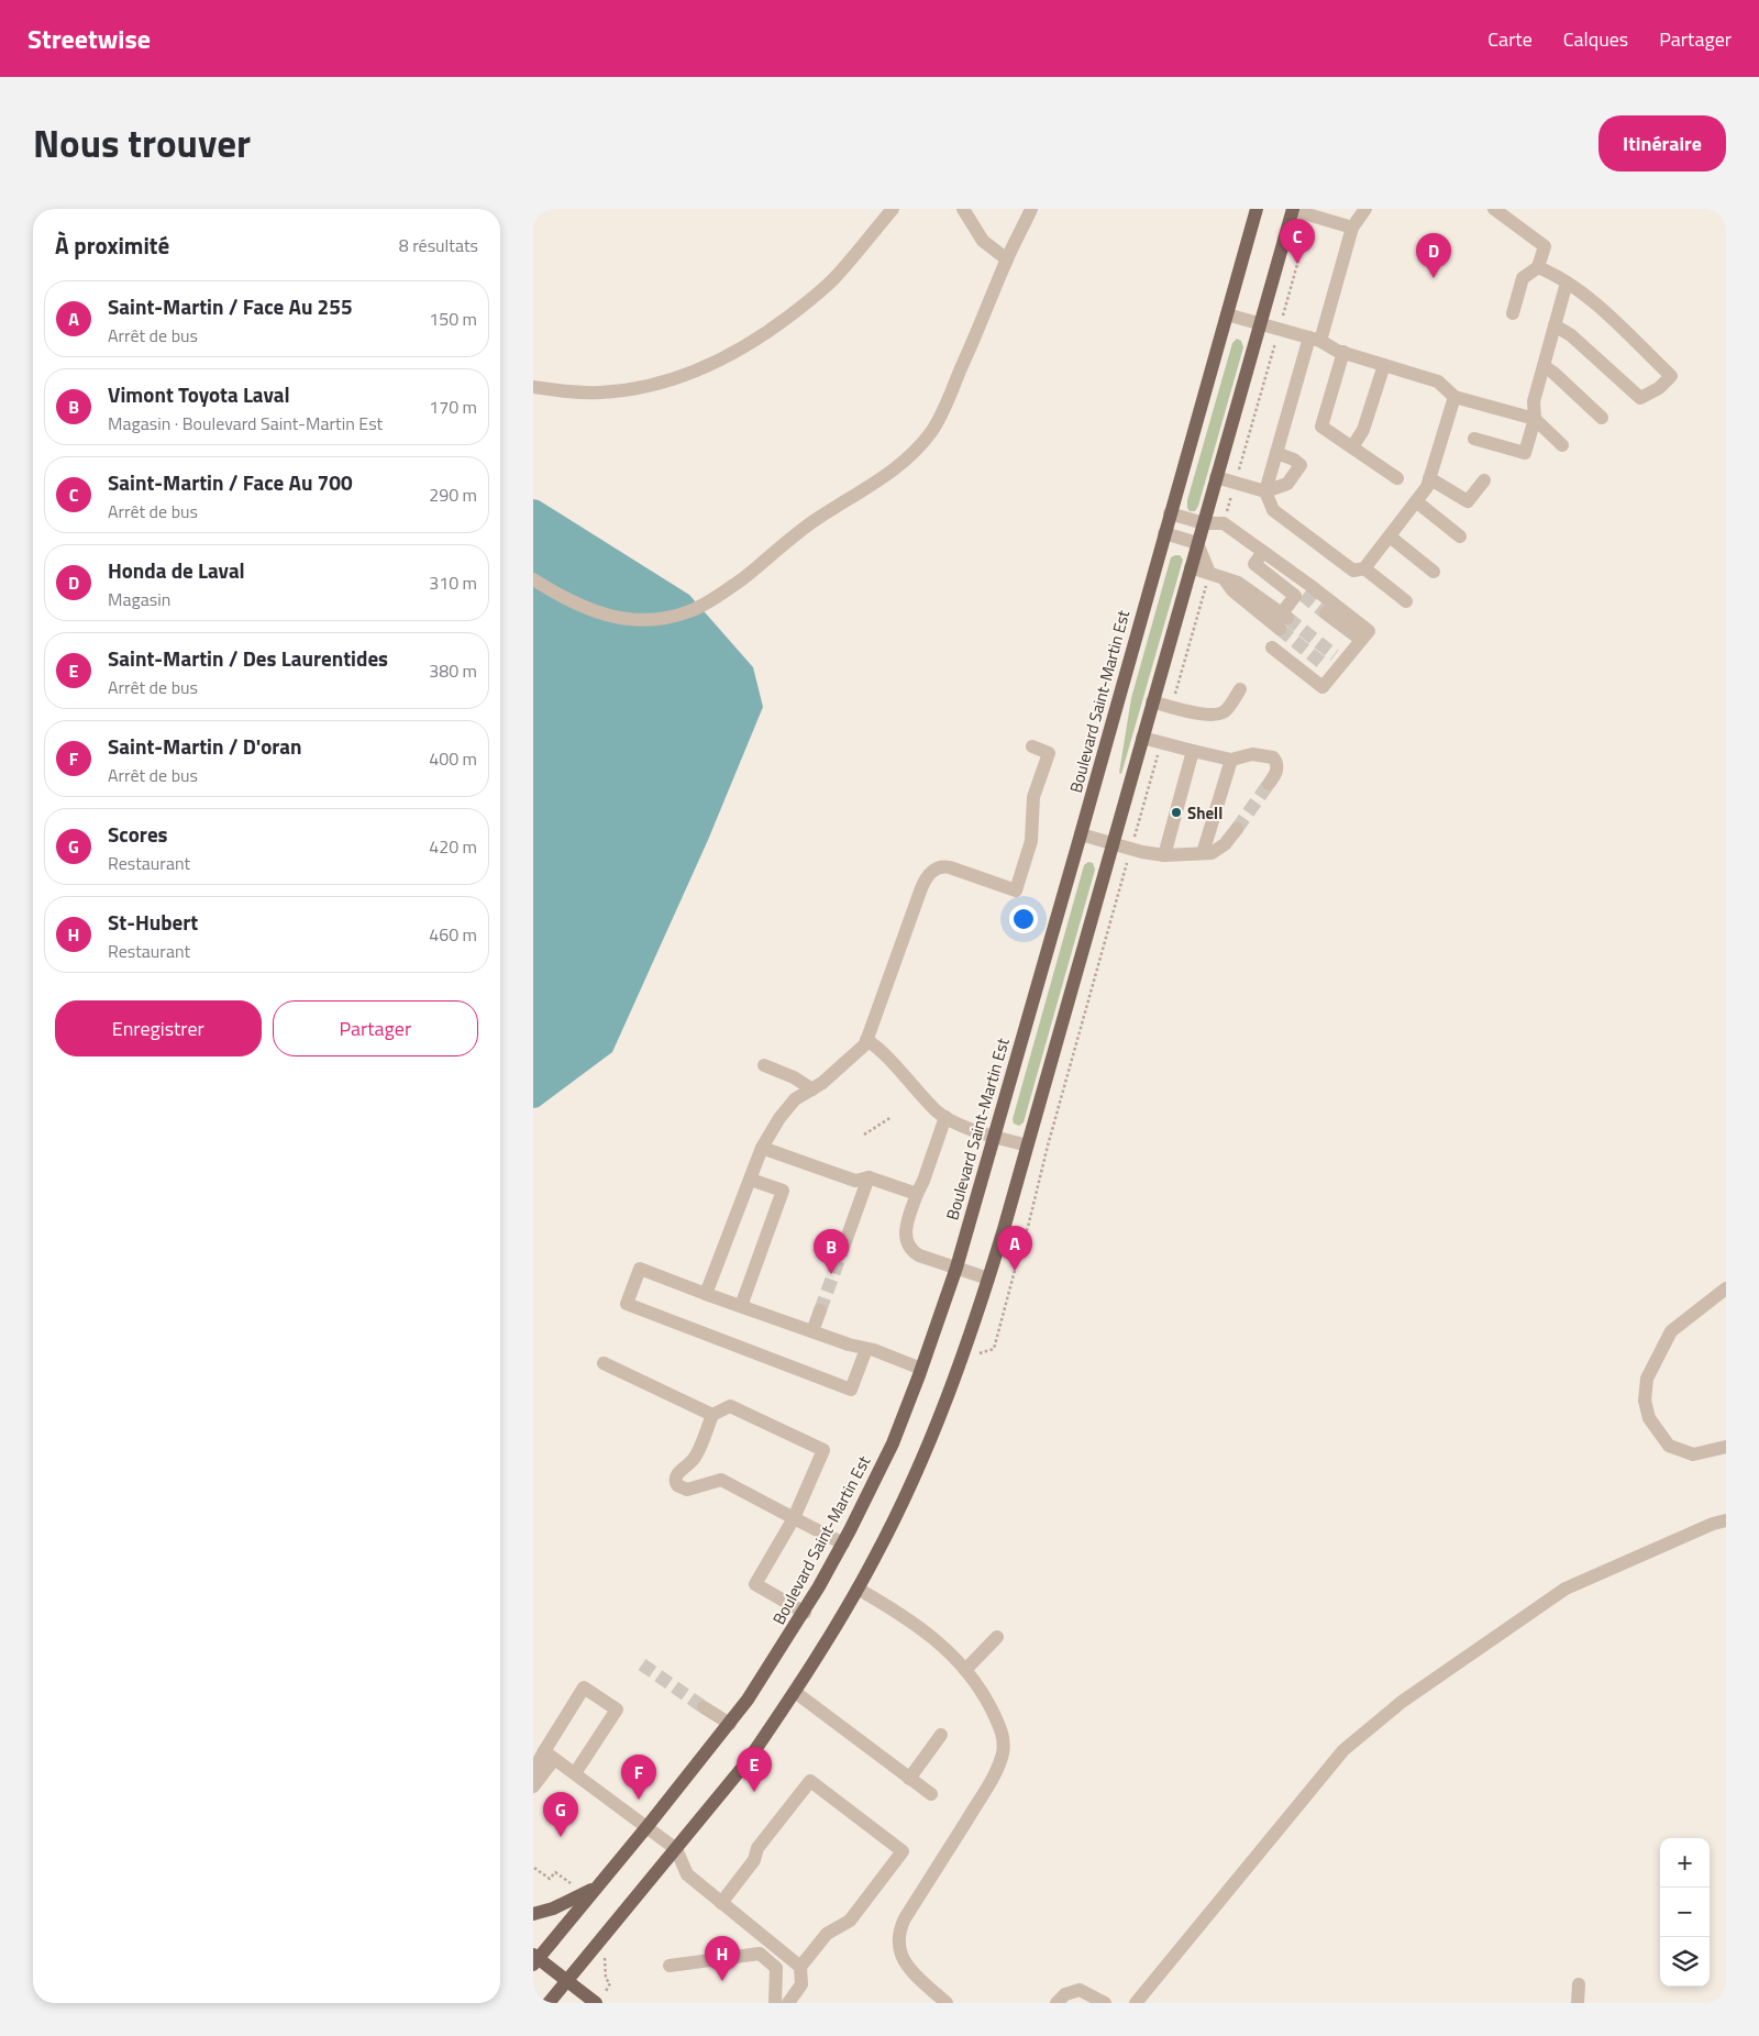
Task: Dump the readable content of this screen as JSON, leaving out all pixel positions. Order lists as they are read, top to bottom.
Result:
{
  "streets": {
    "main road": ["Boulevard Saint-Martin Est"]
  },
  "places": ["Shell"],
  "page": {
    "header": "Streetwise",
    "nav": ["Carte", "Calques", "Partager"],
    "title": "Nous trouver",
    "buttons": [
      "Itinéraire",
      ["Enregistrer", "Partager"]
    ],
    "heading": ["À proximité", "8 résultats"],
    "pins": [
      "C",
      "D",
      "A",
      "B",
      "E",
      "F",
      "G",
      "H"
    ],
    "list": [
      {
        "mark": "A",
        "name": "Saint-Martin / Face Au 255",
        "note": "Arrêt de bus",
        "value": "150 m"
      },
      {
        "mark": "B",
        "name": "Vimont Toyota Laval",
        "note": "Magasin · Boulevard Saint-Martin Est",
        "value": "170 m"
      },
      {
        "mark": "C",
        "name": "Saint-Martin / Face Au 700",
        "note": "Arrêt de bus",
        "value": "290 m"
      },
      {
        "mark": "D",
        "name": "Honda de Laval",
        "note": "Magasin",
        "value": "310 m"
      },
      {
        "mark": "E",
        "name": "Saint-Martin / Des Laurentides",
        "note": "Arrêt de bus",
        "value": "380 m"
      },
      {
        "mark": "F",
        "name": "Saint-Martin / D'oran",
        "note": "Arrêt de bus",
        "value": "400 m"
      },
      {
        "mark": "G",
        "name": "Scores",
        "note": "Restaurant",
        "value": "420 m"
      },
      {
        "mark": "H",
        "name": "St-Hubert",
        "note": "Restaurant",
        "value": "460 m"
      }
    ],
    "map_buttons": ["+", "−"]
  }
}
